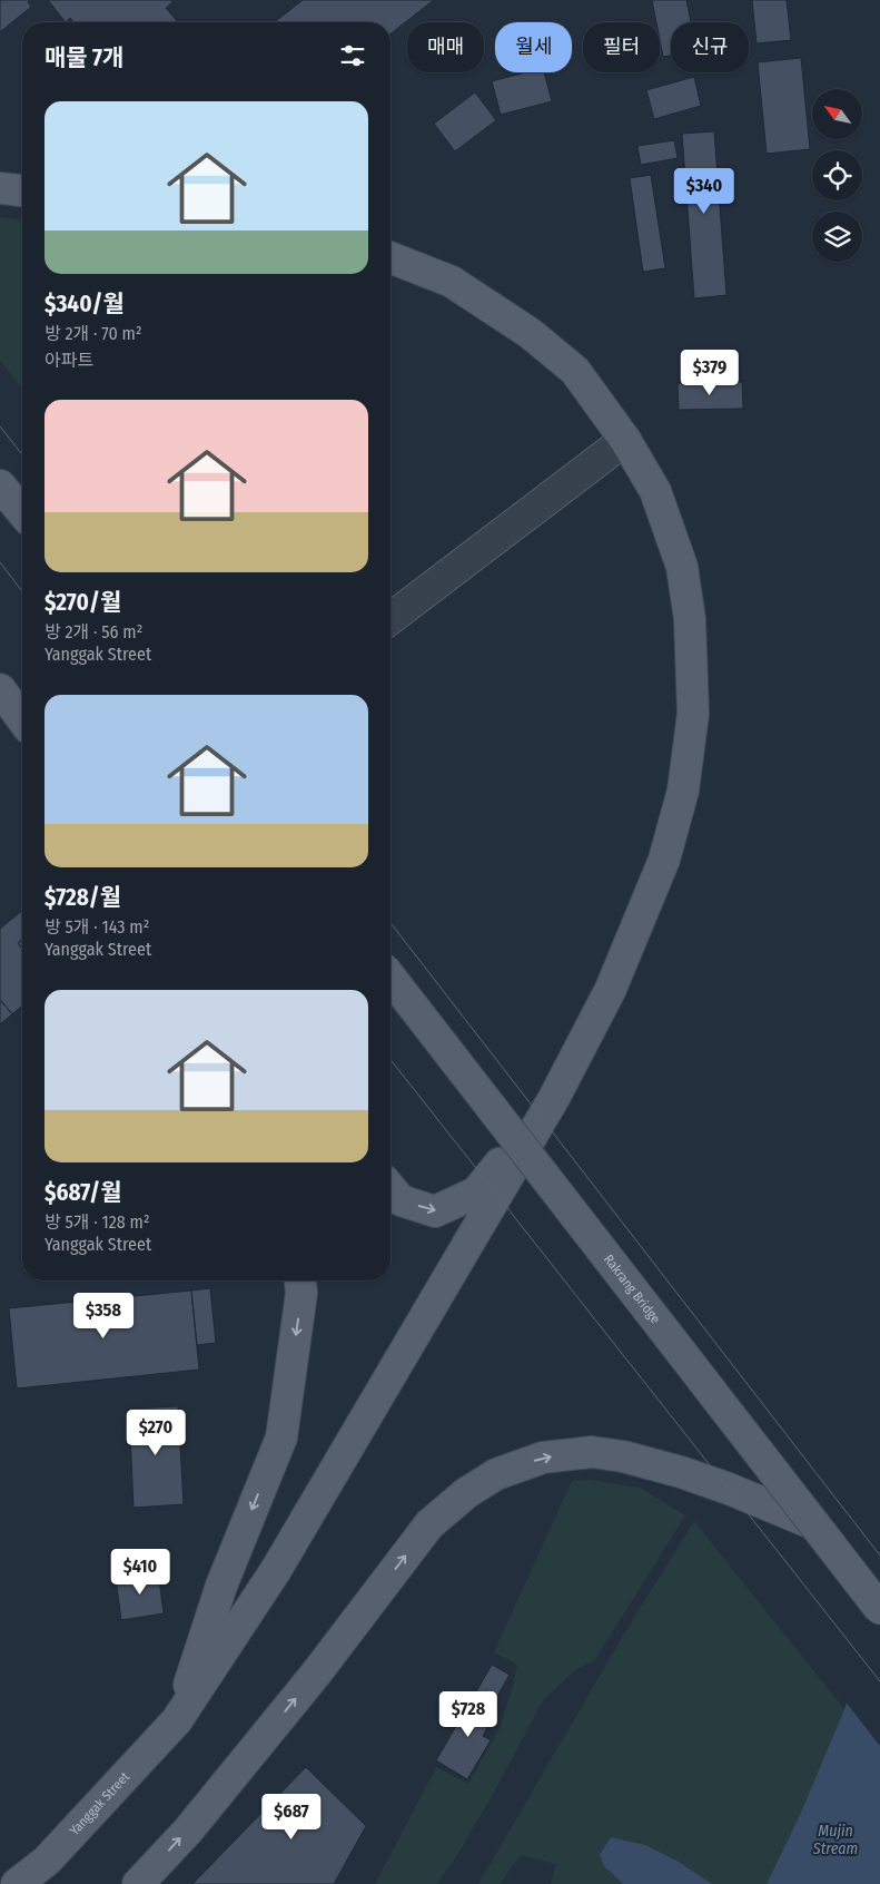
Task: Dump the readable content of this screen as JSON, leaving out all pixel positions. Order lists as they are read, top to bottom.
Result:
{
  "streets": {
    "main road": ["Rakrang Bridge", "Yanggak Street"]
  },
  "water": ["Mujin Stream"],
  "north": "top left",
  "page": {
    "chip": [
      "매매",
      "월세",
      "필터",
      "신규"
    ],
    "heading": "매물 7개",
    "list": [
      {
        "name": "$340/월",
        "note": "방 2개 · 70 m² · 아파트"
      },
      {
        "name": "$270/월",
        "note": "방 2개 · 56 m² · Yanggak Street"
      },
      {
        "name": "$728/월",
        "note": "방 5개 · 143 m² · Yanggak Street"
      },
      {
        "name": "$687/월",
        "note": "방 5개 · 128 m² · Yanggak Street"
      }
    ],
    "price": [
      "$340",
      "$379",
      "$358",
      "$270",
      "$410",
      "$728",
      "$687"
    ]
  }
}
